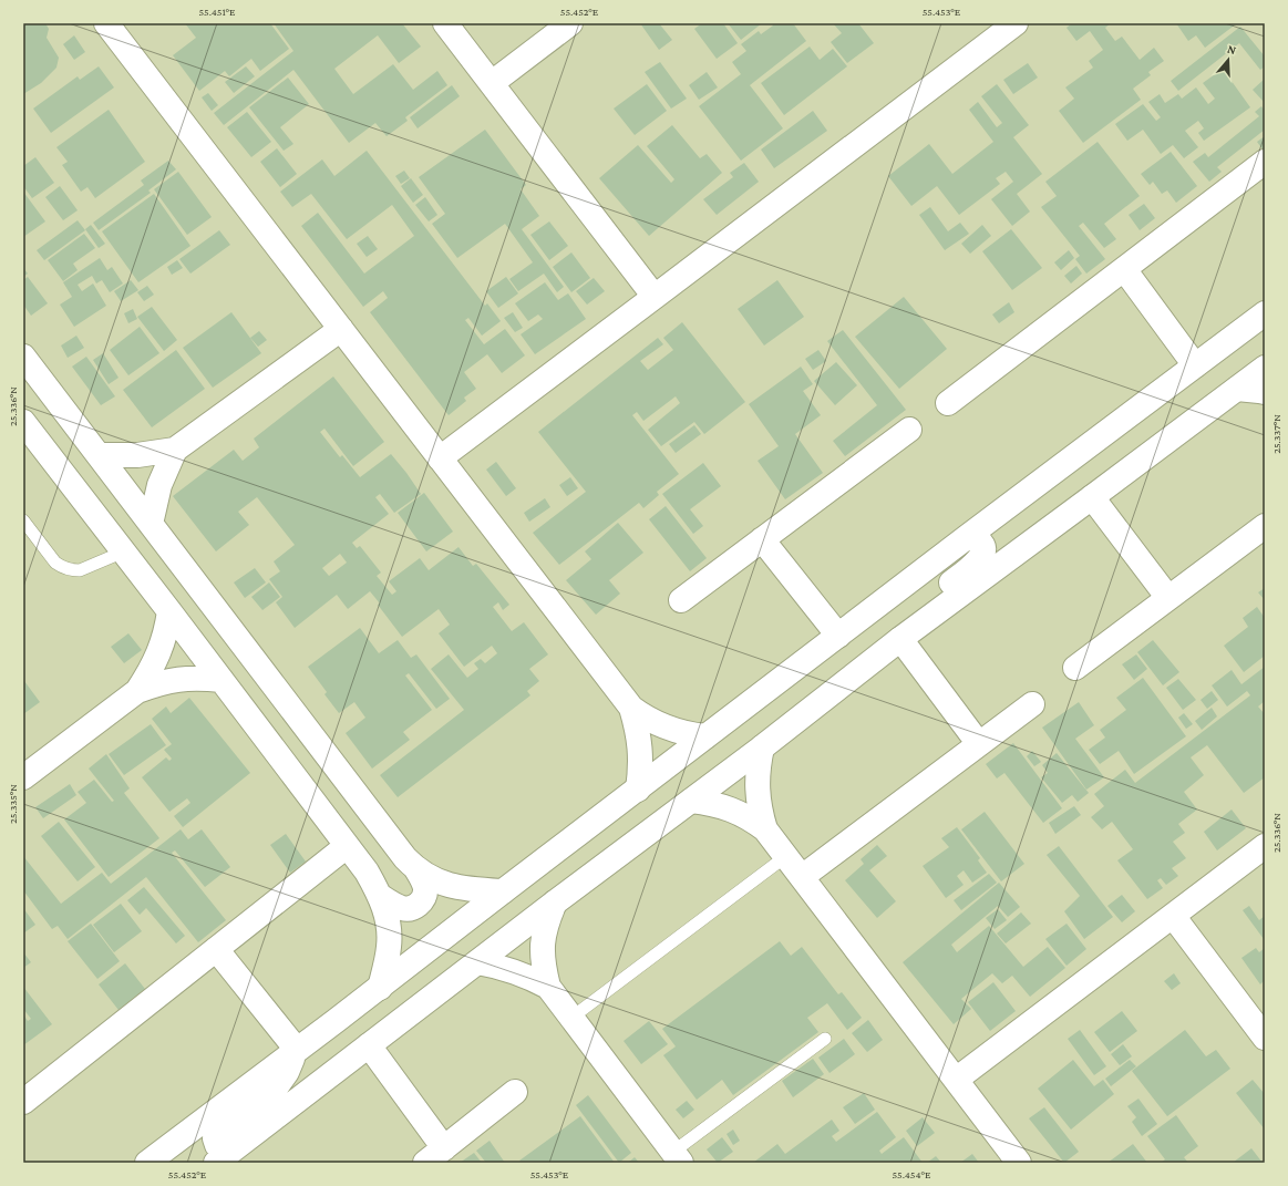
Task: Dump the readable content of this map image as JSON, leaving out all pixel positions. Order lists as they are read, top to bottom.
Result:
{
  "north": "top",
  "coordinates": [
    "55.451°E",
    "55.452°E",
    "55.453°E",
    "25.336°N",
    "25.337°N",
    "25.335°N",
    "55.454°E"
  ]
}
